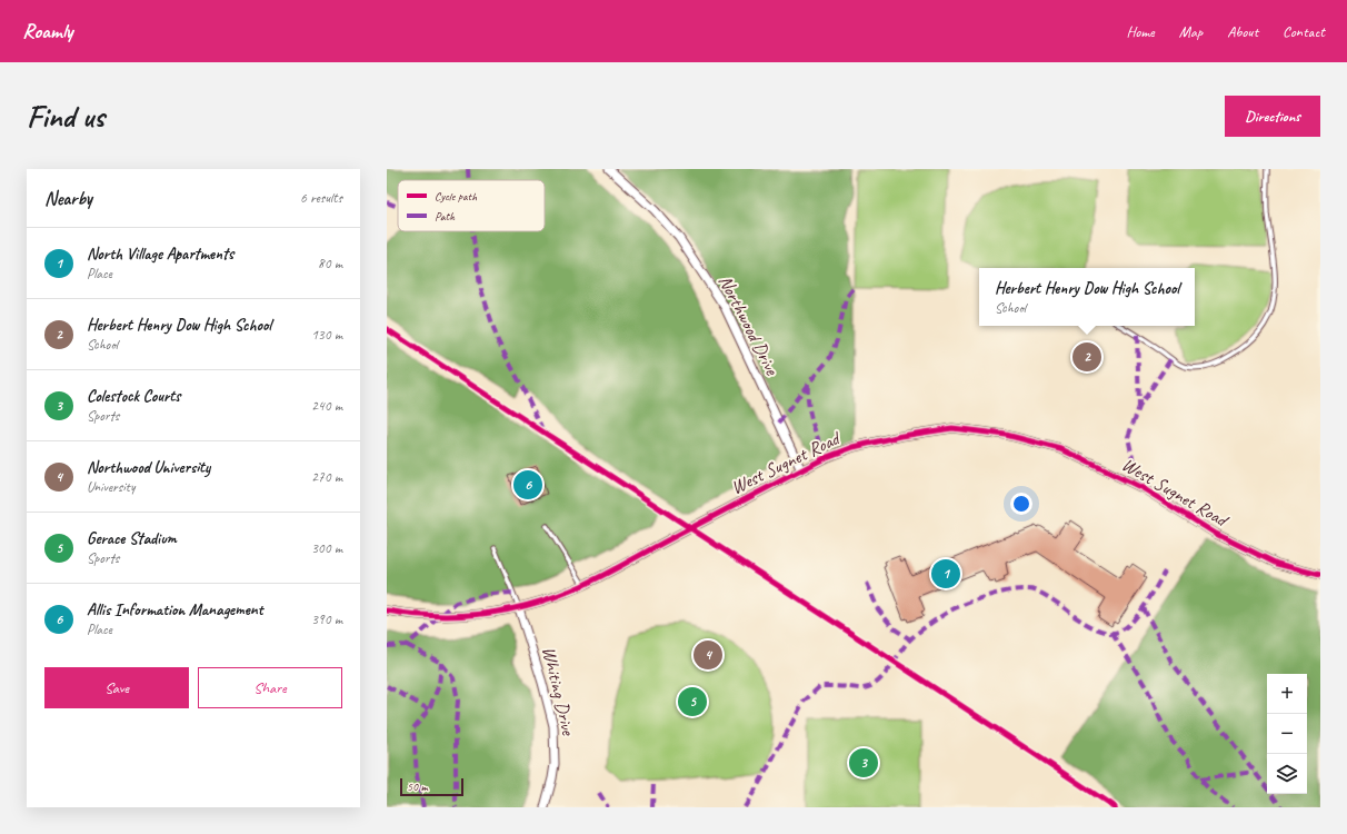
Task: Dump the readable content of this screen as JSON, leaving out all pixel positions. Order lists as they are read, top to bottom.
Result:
{
  "streets": {
    "street": ["Northwood Drive", "West Sugnet Road", "Whiting Drive"]
  },
  "crossings": [
    ["Northwood Drive", "West Sugnet Road"],
    ["West Sugnet Road", "Whiting Drive"]
  ],
  "legend": ["Cycle path", "Path"],
  "scale_bar": "50 m",
  "page": {
    "header": "Roamly",
    "nav": [
      "Home",
      "Map",
      "About",
      "Contact"
    ],
    "buttons": [
      "Directions",
      ["Save", "Share"]
    ],
    "title": "Find us",
    "heading": ["Nearby", "6 results"],
    "list": [
      {
        "mark": "1",
        "name": "North Village Apartments",
        "note": "Place",
        "value": "80 m"
      },
      {
        "mark": "2",
        "name": "Herbert Henry Dow High School",
        "note": "School",
        "value": "130 m"
      },
      {
        "mark": "3",
        "name": "Colestock Courts",
        "note": "Sports",
        "value": "240 m"
      },
      {
        "mark": "4",
        "name": "Northwood University",
        "note": "University",
        "value": "270 m"
      },
      {
        "mark": "5",
        "name": "Gerace Stadium",
        "note": "Sports",
        "value": "300 m"
      },
      {
        "mark": "6",
        "name": "Allis Information Management",
        "note": "Place",
        "value": "390 m"
      }
    ],
    "popup": ["Herbert Henry Dow High School", "School"],
    "pins": [
      "2",
      "6",
      "1",
      "4",
      "5",
      "3"
    ],
    "map_buttons": ["+", "−"],
    "scale": "50 m"
  }
}
